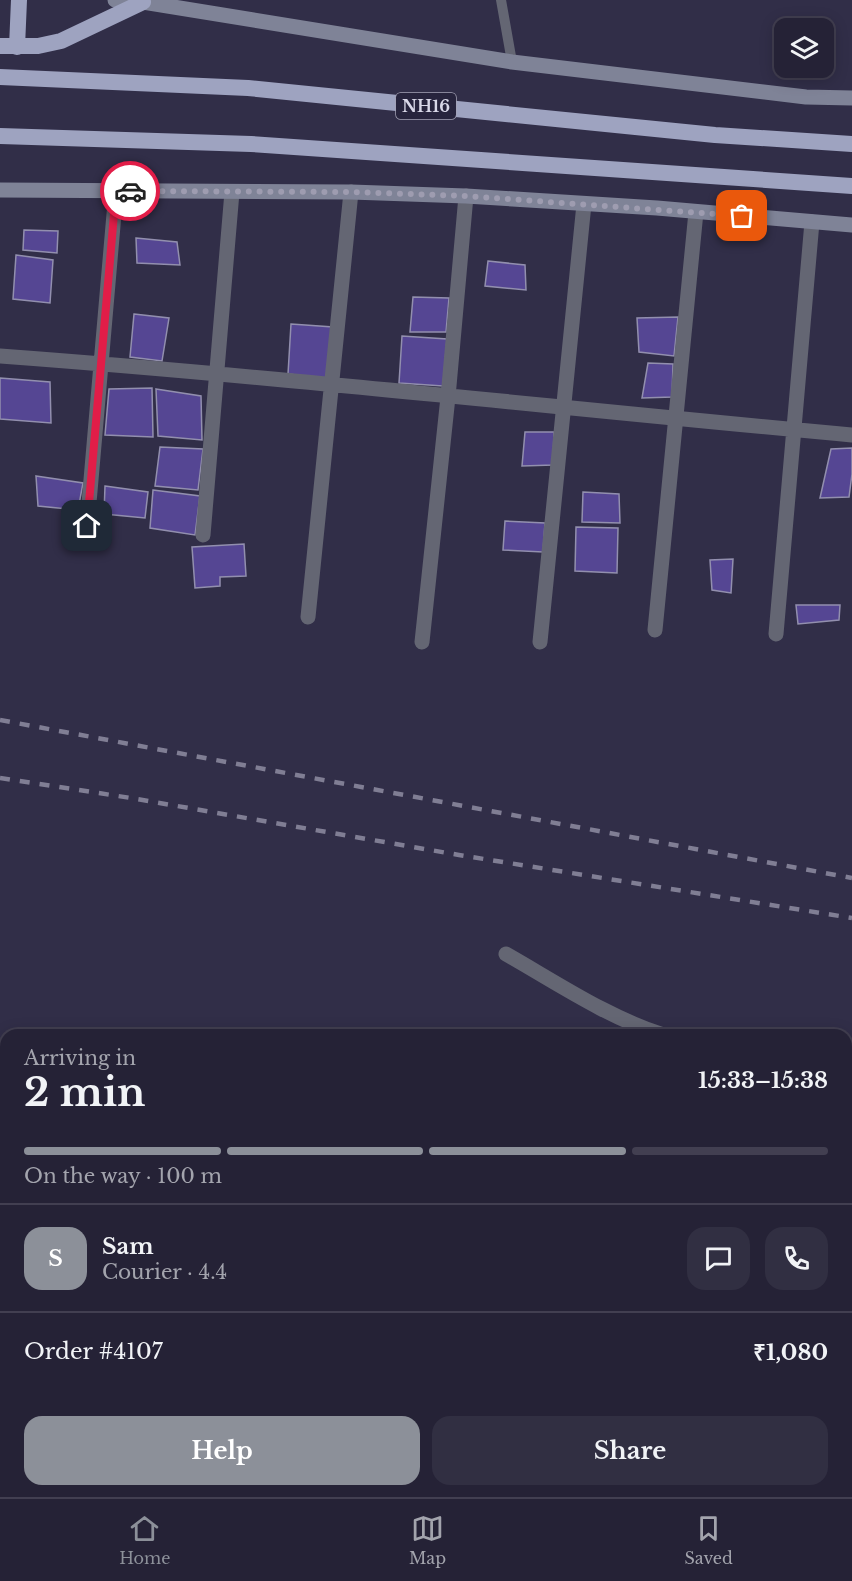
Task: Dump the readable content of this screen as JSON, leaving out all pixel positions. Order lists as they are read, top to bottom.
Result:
{
  "streets": {
    "highway": ["NH16"]
  },
  "page": {
    "heading": ["2 min", "Arriving in", "15:33–15:38"],
    "panel": [
      "Sam",
      "Courier · 4.4",
      "Order #4107",
      "₹1,080"
    ],
    "bar": "On the way · 100 m",
    "round": "S",
    "buttons": ["Help", "Share"],
    "tabs": ["Home", "Map", "Saved"]
  }
}
